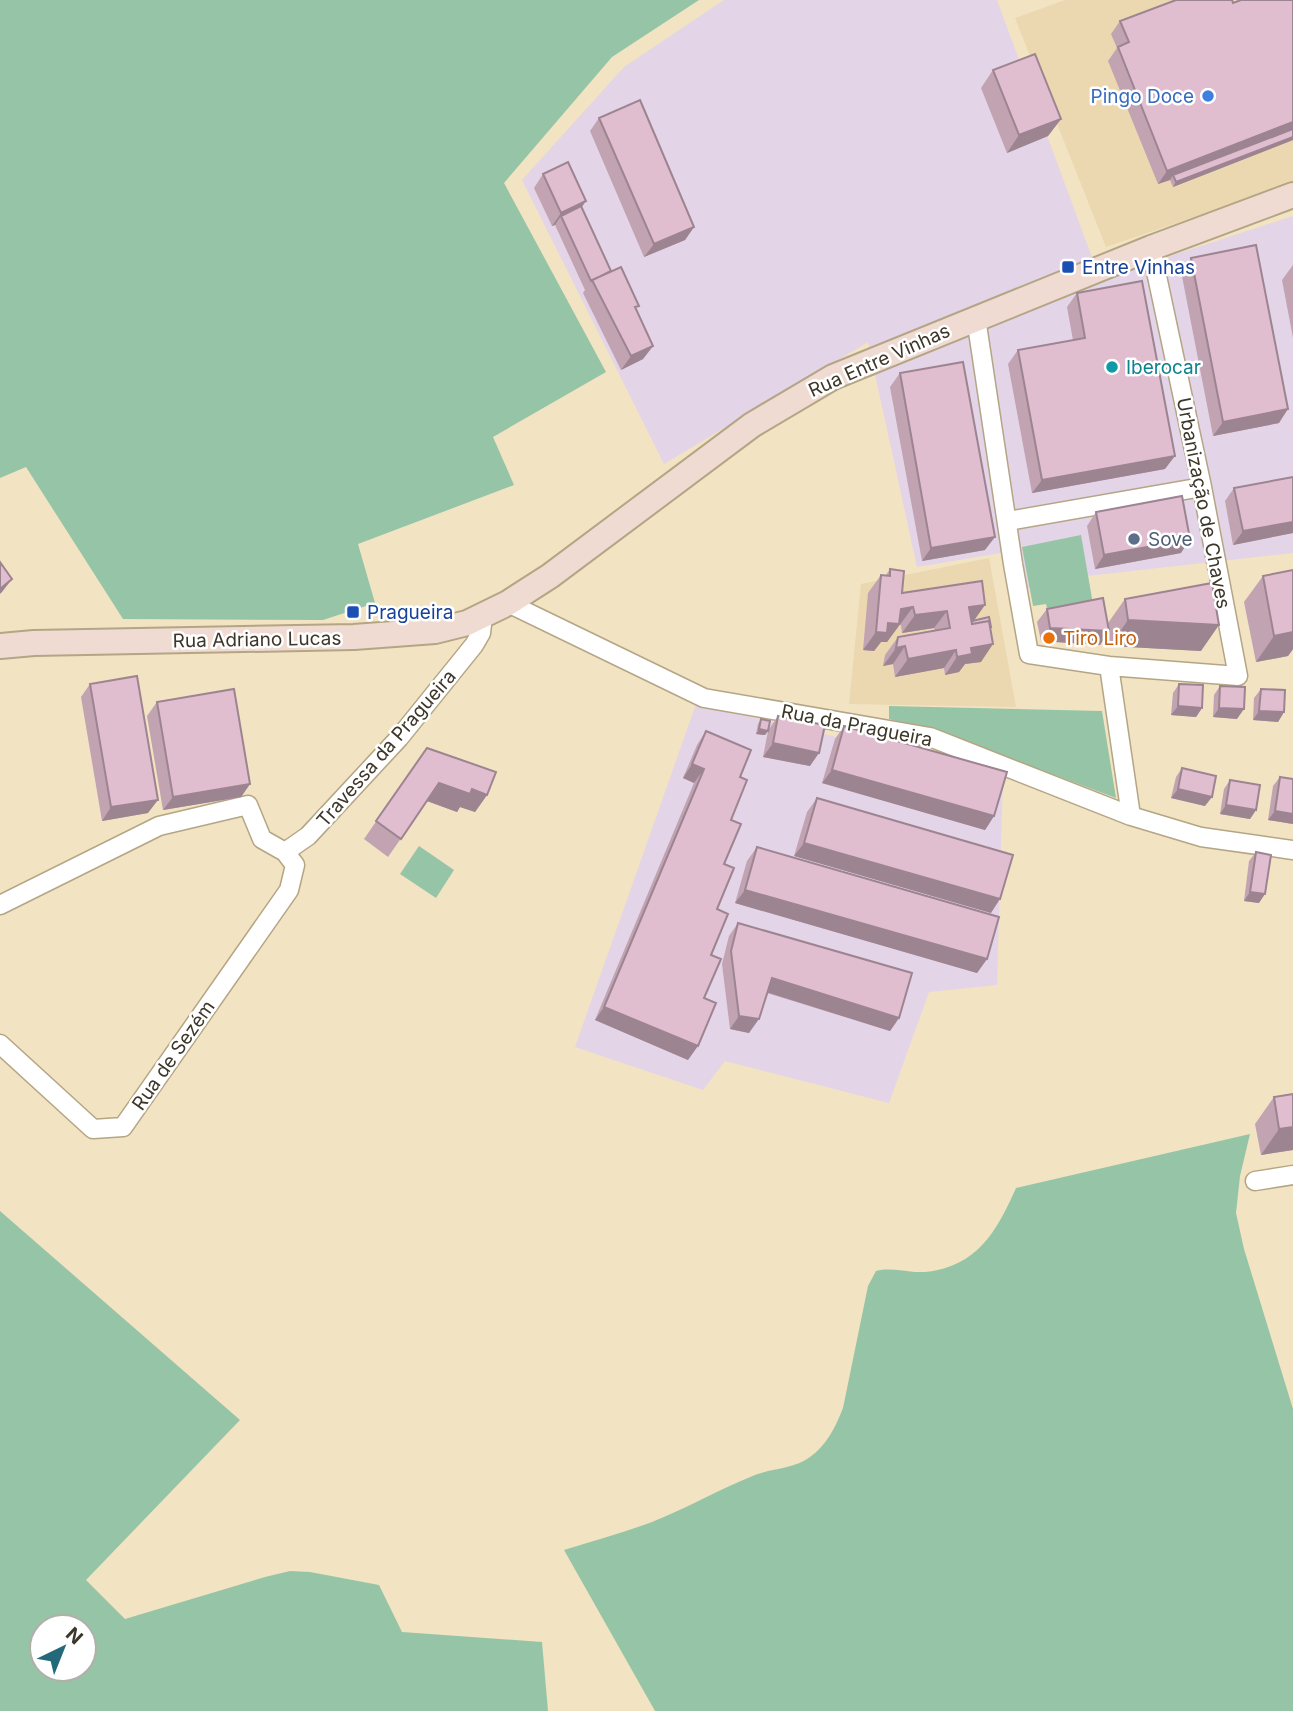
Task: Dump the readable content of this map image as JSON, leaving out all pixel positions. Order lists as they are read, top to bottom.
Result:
{
  "streets": {
    "street": [
      "Rua Entre Vinhas",
      "Urbanização de Chaves",
      "Rua Adriano Lucas",
      "Rua da Pragueira",
      "Travessa da Pragueira",
      "Rua de Sezém"
    ]
  },
  "crossings": [
    ["Rua Entre Vinhas", "Urbanização de Chaves"],
    ["Rua Entre Vinhas", "Rua Adriano Lucas"],
    ["Rua Entre Vinhas", "Rua da Pragueira"],
    ["Rua Adriano Lucas", "Rua da Pragueira"],
    ["Rua Adriano Lucas", "Travessa da Pragueira"],
    ["Travessa da Pragueira", "Rua de Sezém"]
  ],
  "places": {
    "other": [
      "Pingo Doce",
      "Iberocar",
      "Sove",
      "Tiro Liro"
    ],
    "transit": ["Entre Vinhas", "Pragueira"]
  },
  "north": "top right"
}
